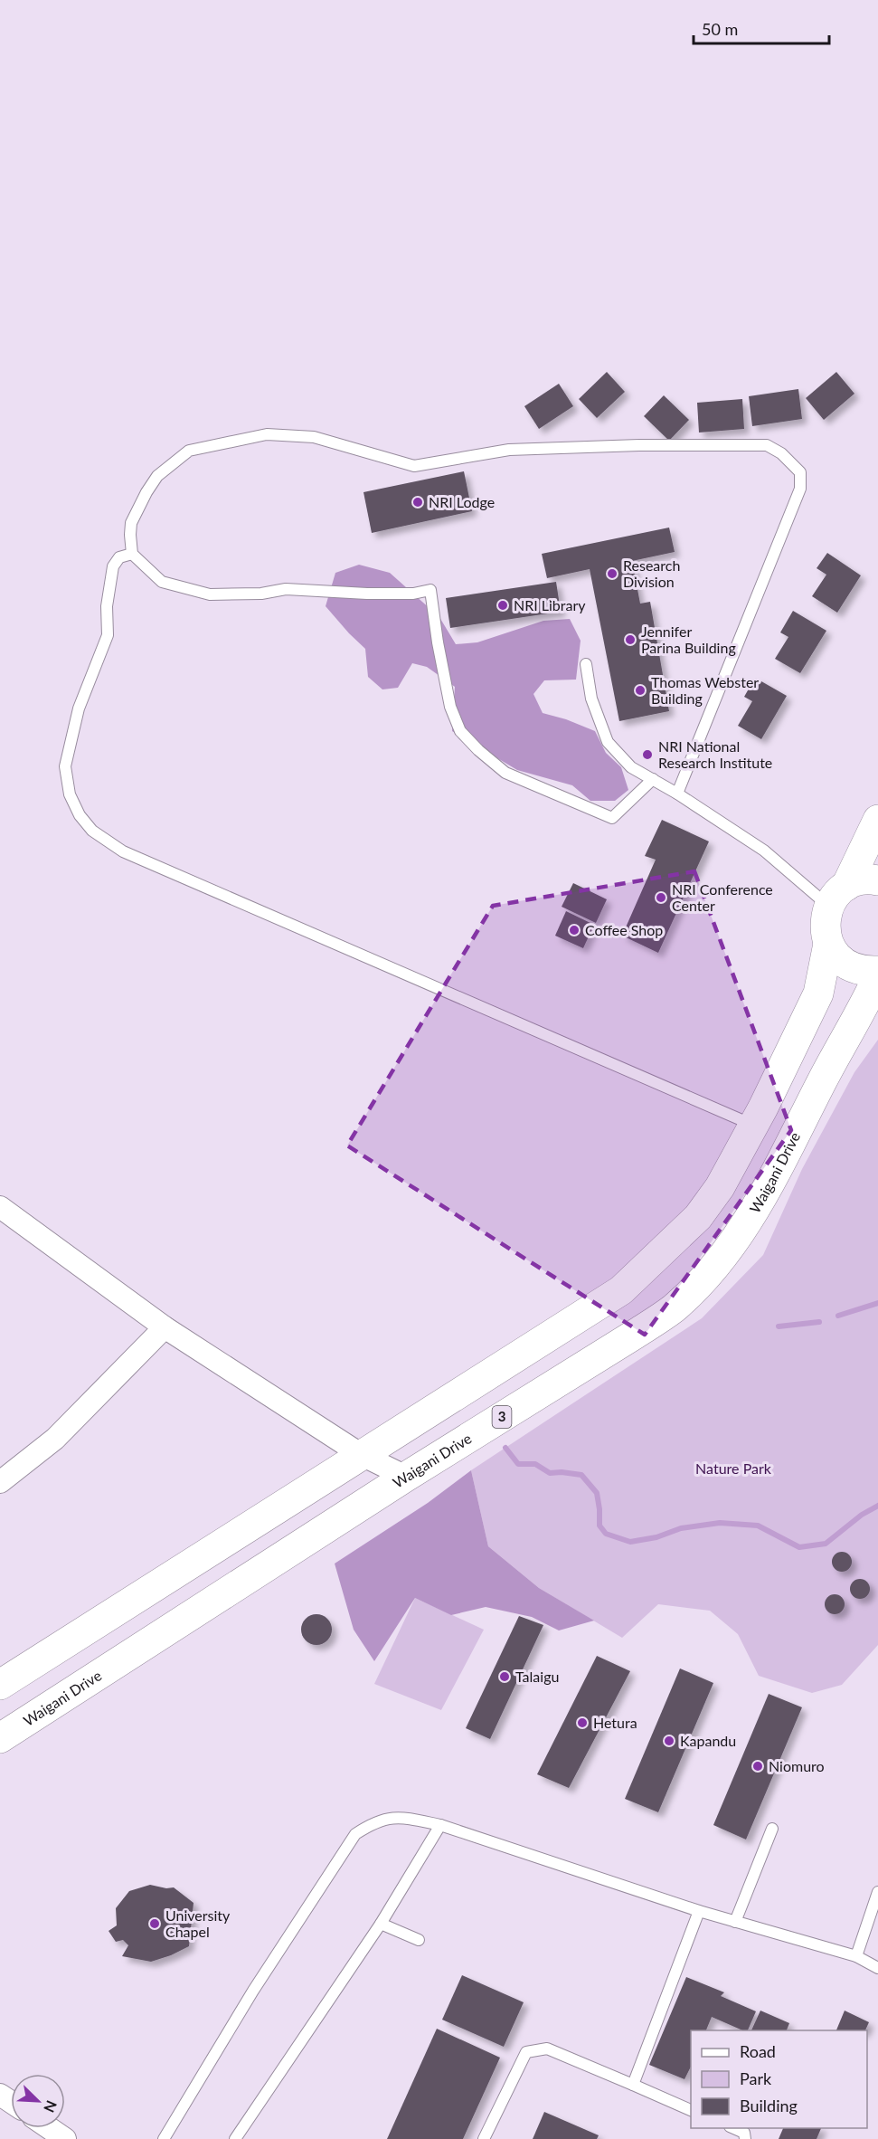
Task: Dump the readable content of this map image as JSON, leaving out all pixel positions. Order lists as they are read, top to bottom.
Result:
{
  "streets": {
    "main road": ["Waigani Drive", "3"]
  },
  "parks": ["Nature Park"],
  "places": [
    "NRI Lodge",
    "Research Division",
    "NRI Library",
    "Jennifer Parina Building",
    "Thomas Webster Building",
    "NRI National Research Institute",
    "NRI Conference Center",
    "Coffee Shop",
    "Talaigu",
    "Hetura",
    "Kapandu",
    "Niomuro",
    "University Chapel"
  ],
  "legend": ["Road", "Park", "Building"],
  "scale_bar": "50 m",
  "north": "bottom right"
}
